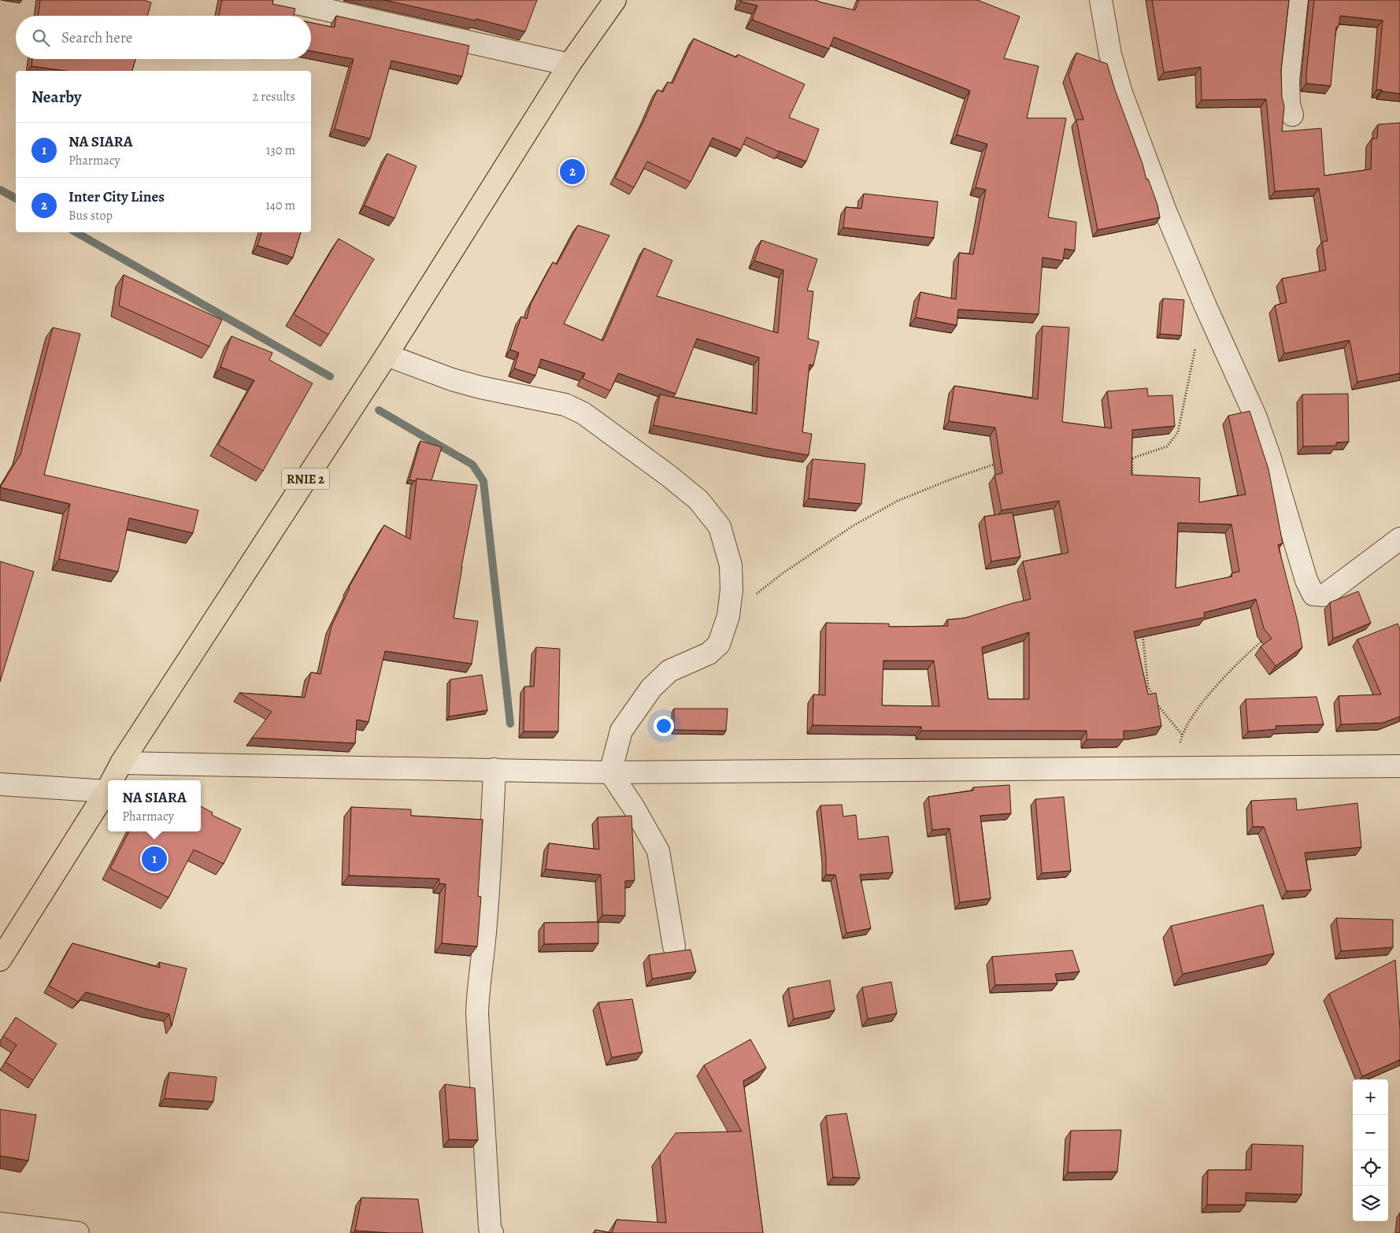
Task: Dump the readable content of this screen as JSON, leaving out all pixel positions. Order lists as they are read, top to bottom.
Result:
{
  "streets": {
    "main road": ["RNIE 2"]
  },
  "page": {
    "search": "Search here",
    "heading": ["Nearby", "2 results"],
    "list": [
      {
        "mark": "1",
        "name": "NA SIARA",
        "note": "Pharmacy",
        "value": "130 m"
      },
      {
        "mark": "2",
        "name": "Inter City Lines",
        "note": "Bus stop",
        "value": "140 m"
      }
    ],
    "pins": ["2", "1"],
    "popup": ["NA SIARA", "Pharmacy"],
    "map_buttons": ["+", "−"]
  }
}
